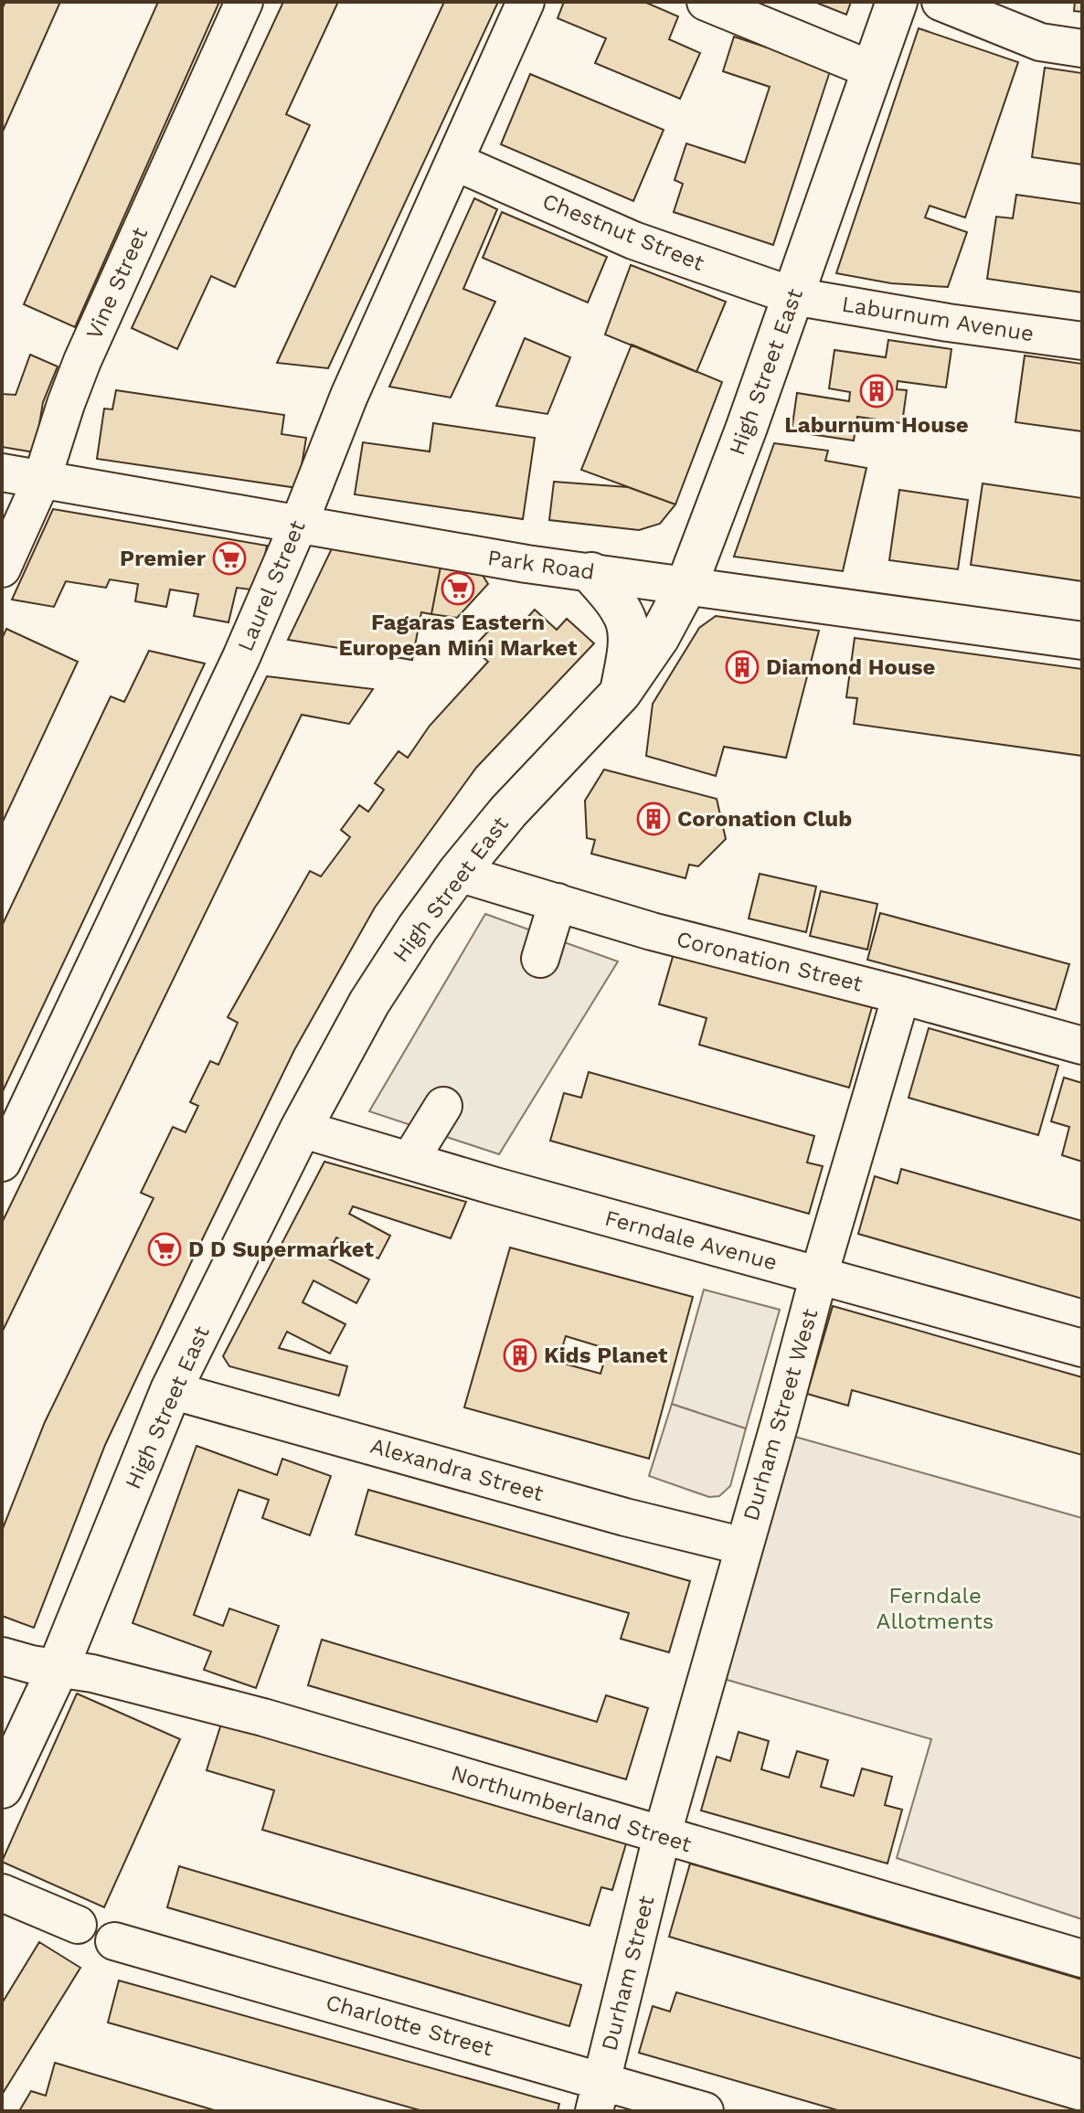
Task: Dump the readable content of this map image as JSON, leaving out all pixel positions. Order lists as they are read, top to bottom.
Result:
{
  "streets": {
    "main road": ["High Street East"],
    "street": [
      "Chestnut Street",
      "Vine Street",
      "Laburnum Avenue",
      "Park Road",
      "Laurel Street",
      "Coronation Street",
      "Ferndale Avenue",
      "Durham Street West",
      "Alexandra Street",
      "Northumberland Street",
      "Durham Street",
      "Charlotte Street"
    ]
  },
  "crossings": [
    ["Chestnut Street", "Laburnum Avenue"],
    ["Chestnut Street", "High Street East"],
    ["Chestnut Street", "Laurel Street"],
    ["Vine Street", "Park Road"],
    ["Laburnum Avenue", "High Street East"],
    ["High Street East", "Park Road"],
    ["High Street East", "Coronation Street"],
    ["High Street East", "Ferndale Avenue"],
    ["High Street East", "Alexandra Street"],
    ["High Street East", "Northumberland Street"],
    ["Park Road", "Laurel Street"],
    ["Coronation Street", "Durham Street West"],
    ["Ferndale Avenue", "Durham Street West"],
    ["Durham Street West", "Alexandra Street"],
    ["Durham Street West", "Northumberland Street"],
    ["Durham Street West", "Durham Street"],
    ["Northumberland Street", "Durham Street"],
    ["Durham Street", "Charlotte Street"]
  ],
  "parks": ["Ferndale Allotments"],
  "places": {
    "building": [
      "Laburnum House",
      "Diamond House",
      "Coronation Club",
      "Kids Planet"
    ],
    "supermarket": ["Premier", "Fagaras Eastern European Mini Market", "D D Supermarket"]
  }
}
